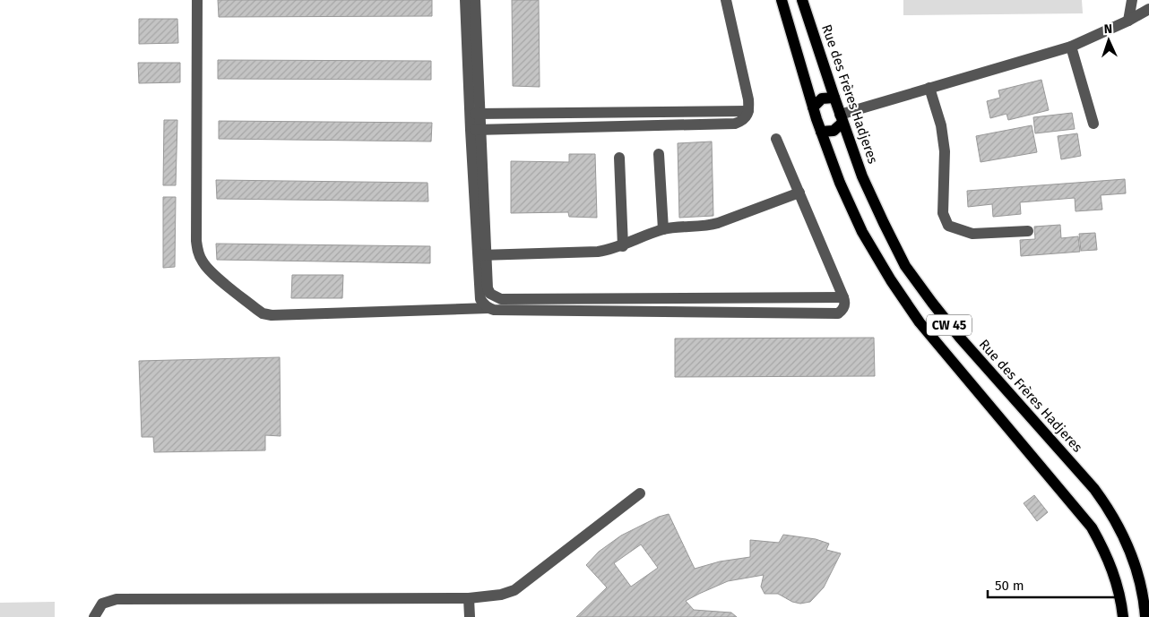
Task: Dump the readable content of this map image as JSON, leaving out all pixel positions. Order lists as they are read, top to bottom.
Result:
{
  "streets": {
    "main road": ["Rue des Frères Hadjeres", "CW 45"]
  },
  "scale_bar": "50 m",
  "north": "top"
}
